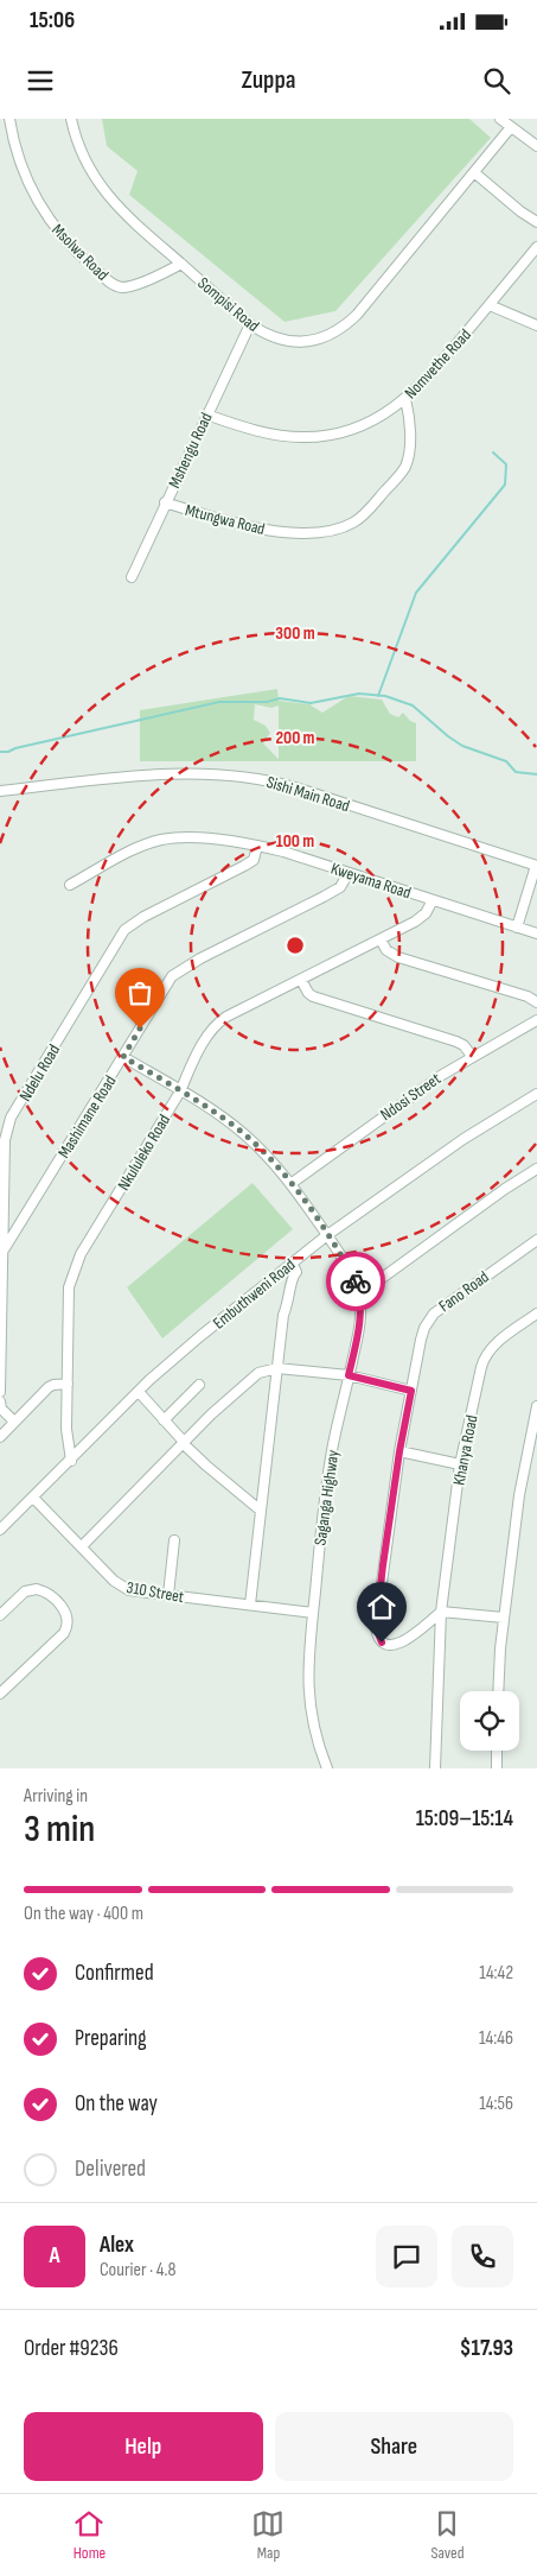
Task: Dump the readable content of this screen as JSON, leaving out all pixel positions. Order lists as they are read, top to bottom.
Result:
{
  "streets": {
    "street": [
      "Msolwa Road",
      "Sompisi Road",
      "Nomvethe Road",
      "Mshengu Road",
      "Mtungwa Road",
      "Sishi Main Road",
      "Kweyama Road",
      "Ndelu Road",
      "Ndosi Street",
      "Mashimane Road",
      "Nkululeko Road",
      "Fano Road",
      "Embuthweni Road",
      "Khanya Road",
      "Saganga Highway",
      "310 Street"
    ]
  },
  "crossings": [
    ["Msolwa Road", "Sompisi Road"],
    ["Sompisi Road", "Mshengu Road"],
    ["Nomvethe Road", "Mshengu Road"],
    ["Nomvethe Road", "Mtungwa Road"],
    ["Mshengu Road", "Mtungwa Road"],
    ["Kweyama Road", "Ndelu Road"],
    ["Kweyama Road", "Mashimane Road"],
    ["Kweyama Road", "Nkululeko Road"],
    ["Ndelu Road", "Mashimane Road"],
    ["Ndosi Street", "Saganga Highway"],
    ["Mashimane Road", "Saganga Highway"],
    ["Nkululeko Road", "Embuthweni Road"],
    ["Nkululeko Road", "Saganga Highway"],
    ["Fano Road", "Khanya Road"],
    ["Embuthweni Road", "Saganga Highway"],
    ["Embuthweni Road", "310 Street"],
    ["Saganga Highway", "310 Street"]
  ],
  "page": {
    "status": "15:06",
    "header": "Zuppa",
    "heading": ["3 min", "Arriving in", "15:09–15:14"],
    "panel": [
      "Alex",
      "Courier · 4.8",
      "Order #9236",
      "$17.93"
    ],
    "bar": "On the way · 400 m",
    "list": [
      ["Confirmed", "14:42"],
      ["Preparing", "14:46"],
      ["On the way", "14:56"],
      "Delivered"
    ],
    "round": "A",
    "buttons": ["Help", "Share"],
    "tabs": ["Home", "Map", "Saved"]
  },
  "rings": ["300 m", "200 m", "100 m"]
}
